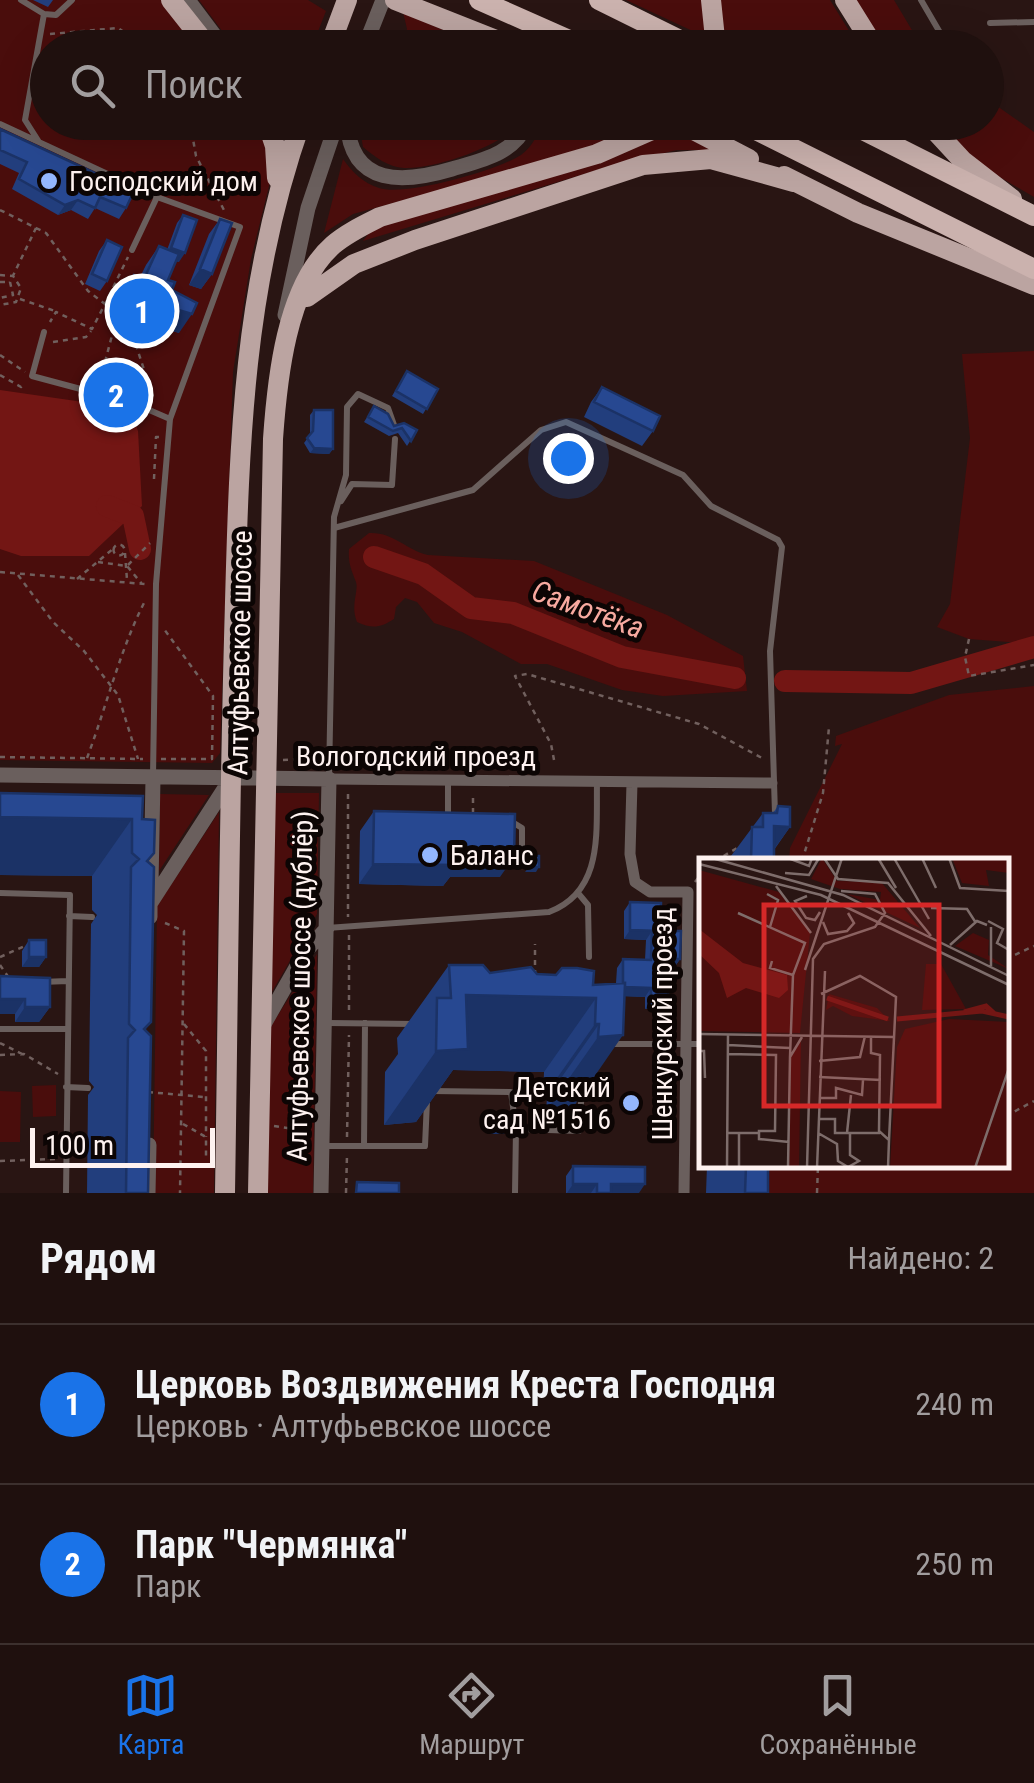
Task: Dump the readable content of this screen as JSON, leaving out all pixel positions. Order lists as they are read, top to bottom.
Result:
{
  "streets": {
    "main road": ["Алтуфьевское шоссе"],
    "street": ["Вологодский проезд", "Алтуфьевское шоссе (дублёр)", "Шенкурский проезд"]
  },
  "crossings": [
    ["Алтуфьевское шоссе", "Вологодский проезд"],
    ["Вологодский проезд", "Алтуфьевское шоссе (дублёр)"],
    ["Вологодский проезд", "Шенкурский проезд"]
  ],
  "water": ["Самотёка"],
  "places": ["Господский дом", "Баланс", "Детский сад №1516"],
  "scale_bar": "100 m",
  "page": {
    "search": "Поиск",
    "pins": ["1", "2"],
    "scale": "100 m",
    "heading": ["Рядом", "Найдено: 2"],
    "list": [
      {
        "mark": "1",
        "name": "Церковь Воздвижения Креста Господня",
        "note": "Церковь · Алтуфьевское шоссе",
        "value": "240 m"
      },
      {
        "mark": "2",
        "name": "Парк \"Чермянка\"",
        "note": "Парк",
        "value": "250 m"
      }
    ],
    "nav": ["Карта", "Маршрут", "Сохранённые"]
  }
}
